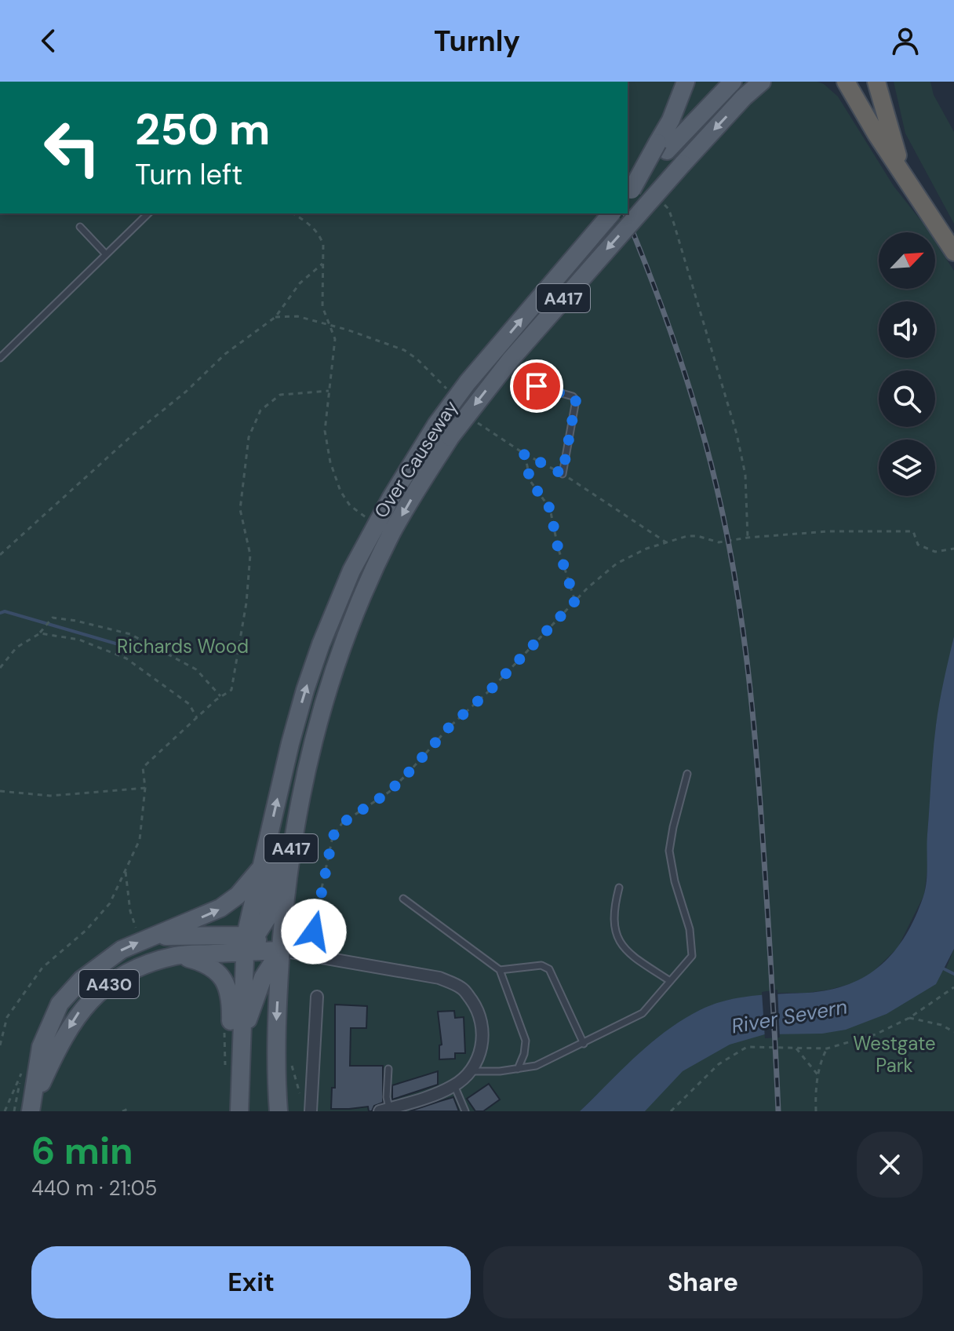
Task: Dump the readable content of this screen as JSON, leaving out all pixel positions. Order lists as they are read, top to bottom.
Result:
{
  "streets": {
    "main road": ["A417", "Over Causeway", "A430"]
  },
  "crossings": [
    ["A417", "Over Causeway"],
    ["A417", "A430"],
    ["Over Causeway", "A430"]
  ],
  "water": ["River Severn"],
  "parks": ["Richards Wood", "Westgate Park"],
  "north": "top right",
  "page": {
    "header": "Turnly",
    "turn": ["250 m", "Turn left"],
    "heading": ["6 min", "440 m · 21:05"],
    "buttons": ["Exit", "Share"]
  }
}
